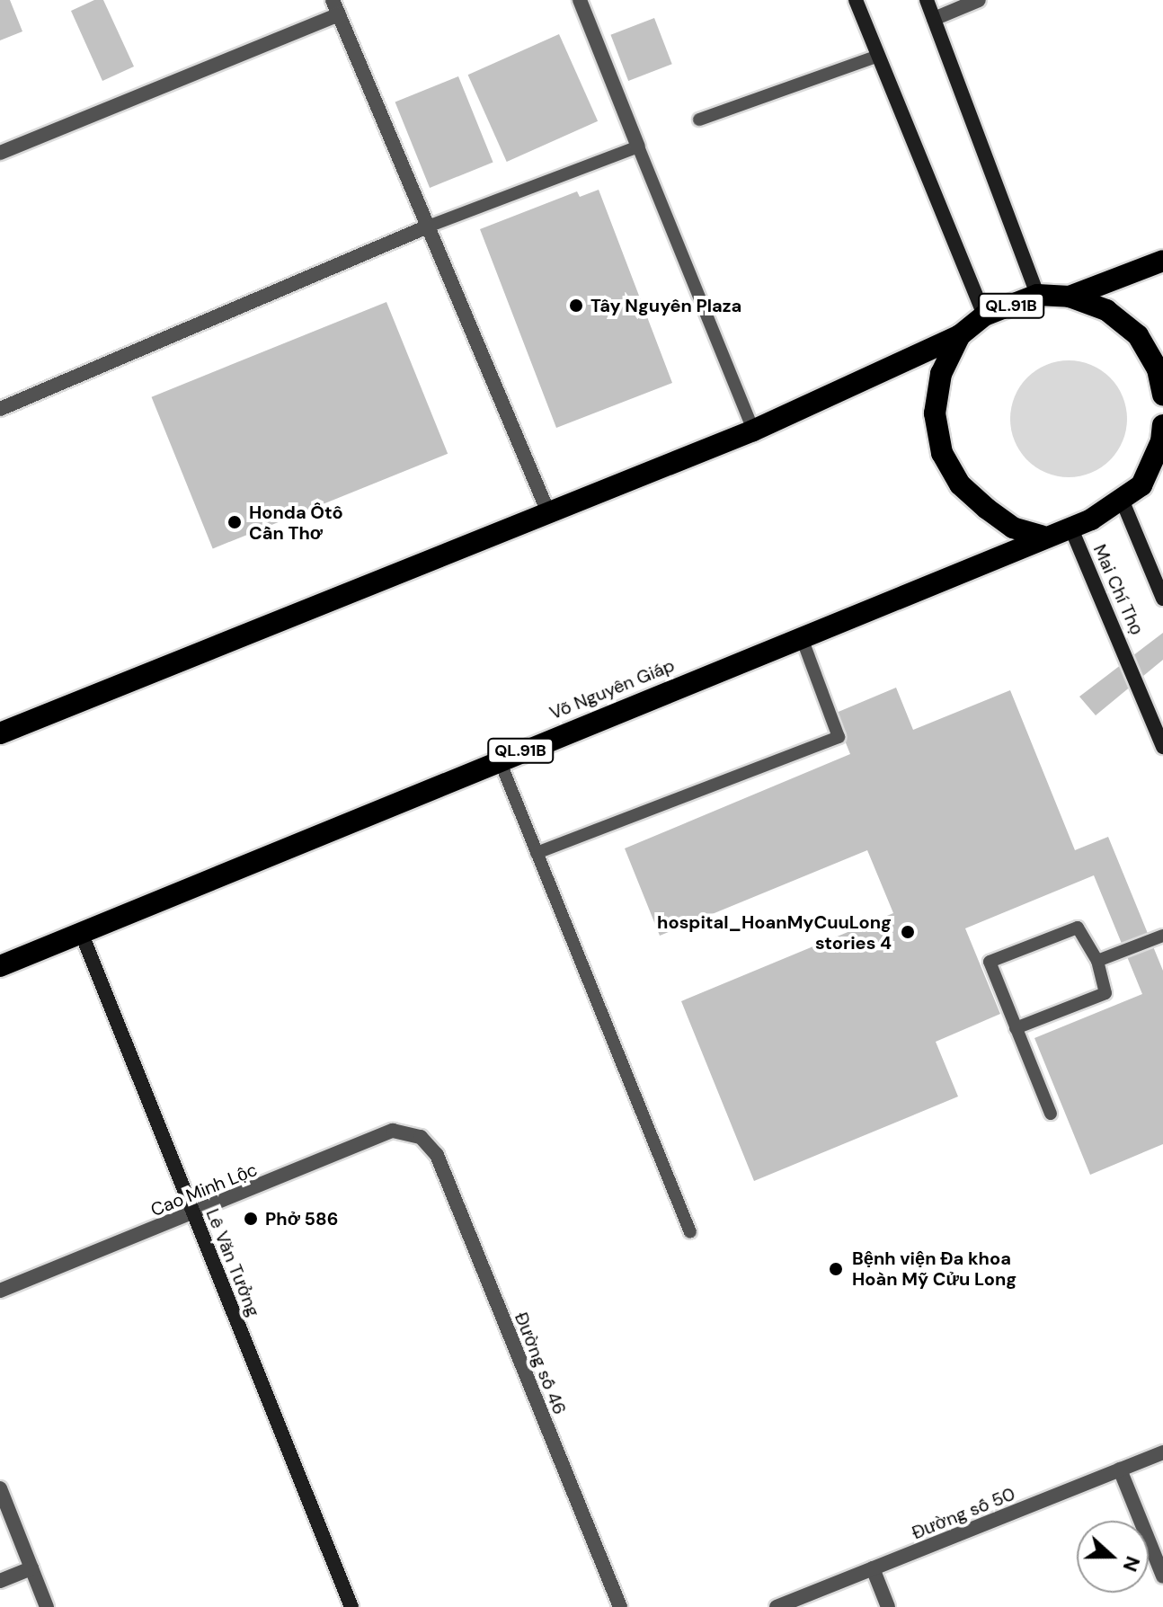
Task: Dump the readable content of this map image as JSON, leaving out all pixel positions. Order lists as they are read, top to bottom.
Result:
{
  "streets": {
    "highway": ["QL.91B", "Võ Nguyên Giáp"],
    "street": [
      "Mai Chí Thọ",
      "Cao Minh Lộc",
      "Lê Văn Tưởng",
      "Đường số 46",
      "Đường số 50"
    ]
  },
  "crossings": [
    ["QL.91B", "Mai Chí Thọ"],
    ["QL.91B", "Võ Nguyên Giáp"],
    ["Võ Nguyên Giáp", "Lê Văn Tưởng"],
    ["Cao Minh Lộc", "Lê Văn Tưởng"],
    ["Cao Minh Lộc", "Đường số 46"]
  ],
  "places": [
    "Tây Nguyên Plaza",
    "Honda Ôtô Cần Thơ",
    "hospital_HoanMyCuuLong stories 4",
    "Phở 586",
    "Bệnh viện Đa khoa Hoàn Mỹ Cửu Long"
  ],
  "north": "right"
}
